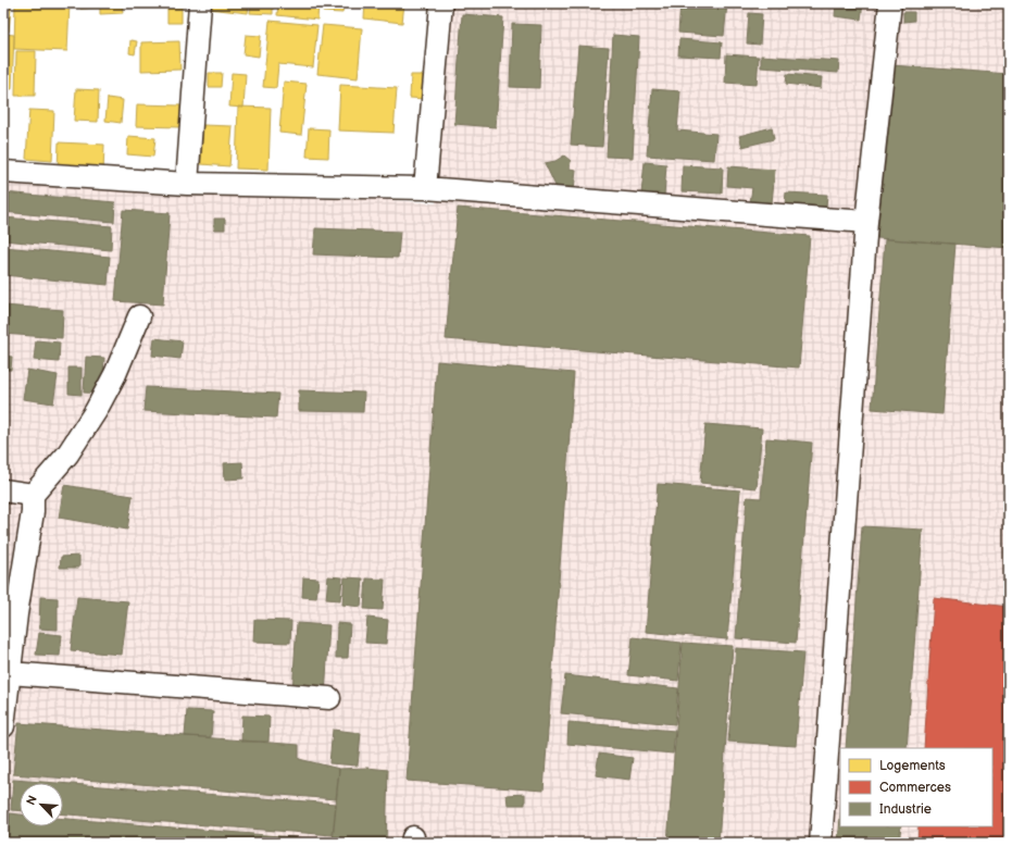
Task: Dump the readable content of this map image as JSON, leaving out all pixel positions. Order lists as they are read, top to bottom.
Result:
{
  "legend": ["Logements", "Commerces", "Industrie"],
  "north": "top left"
}
